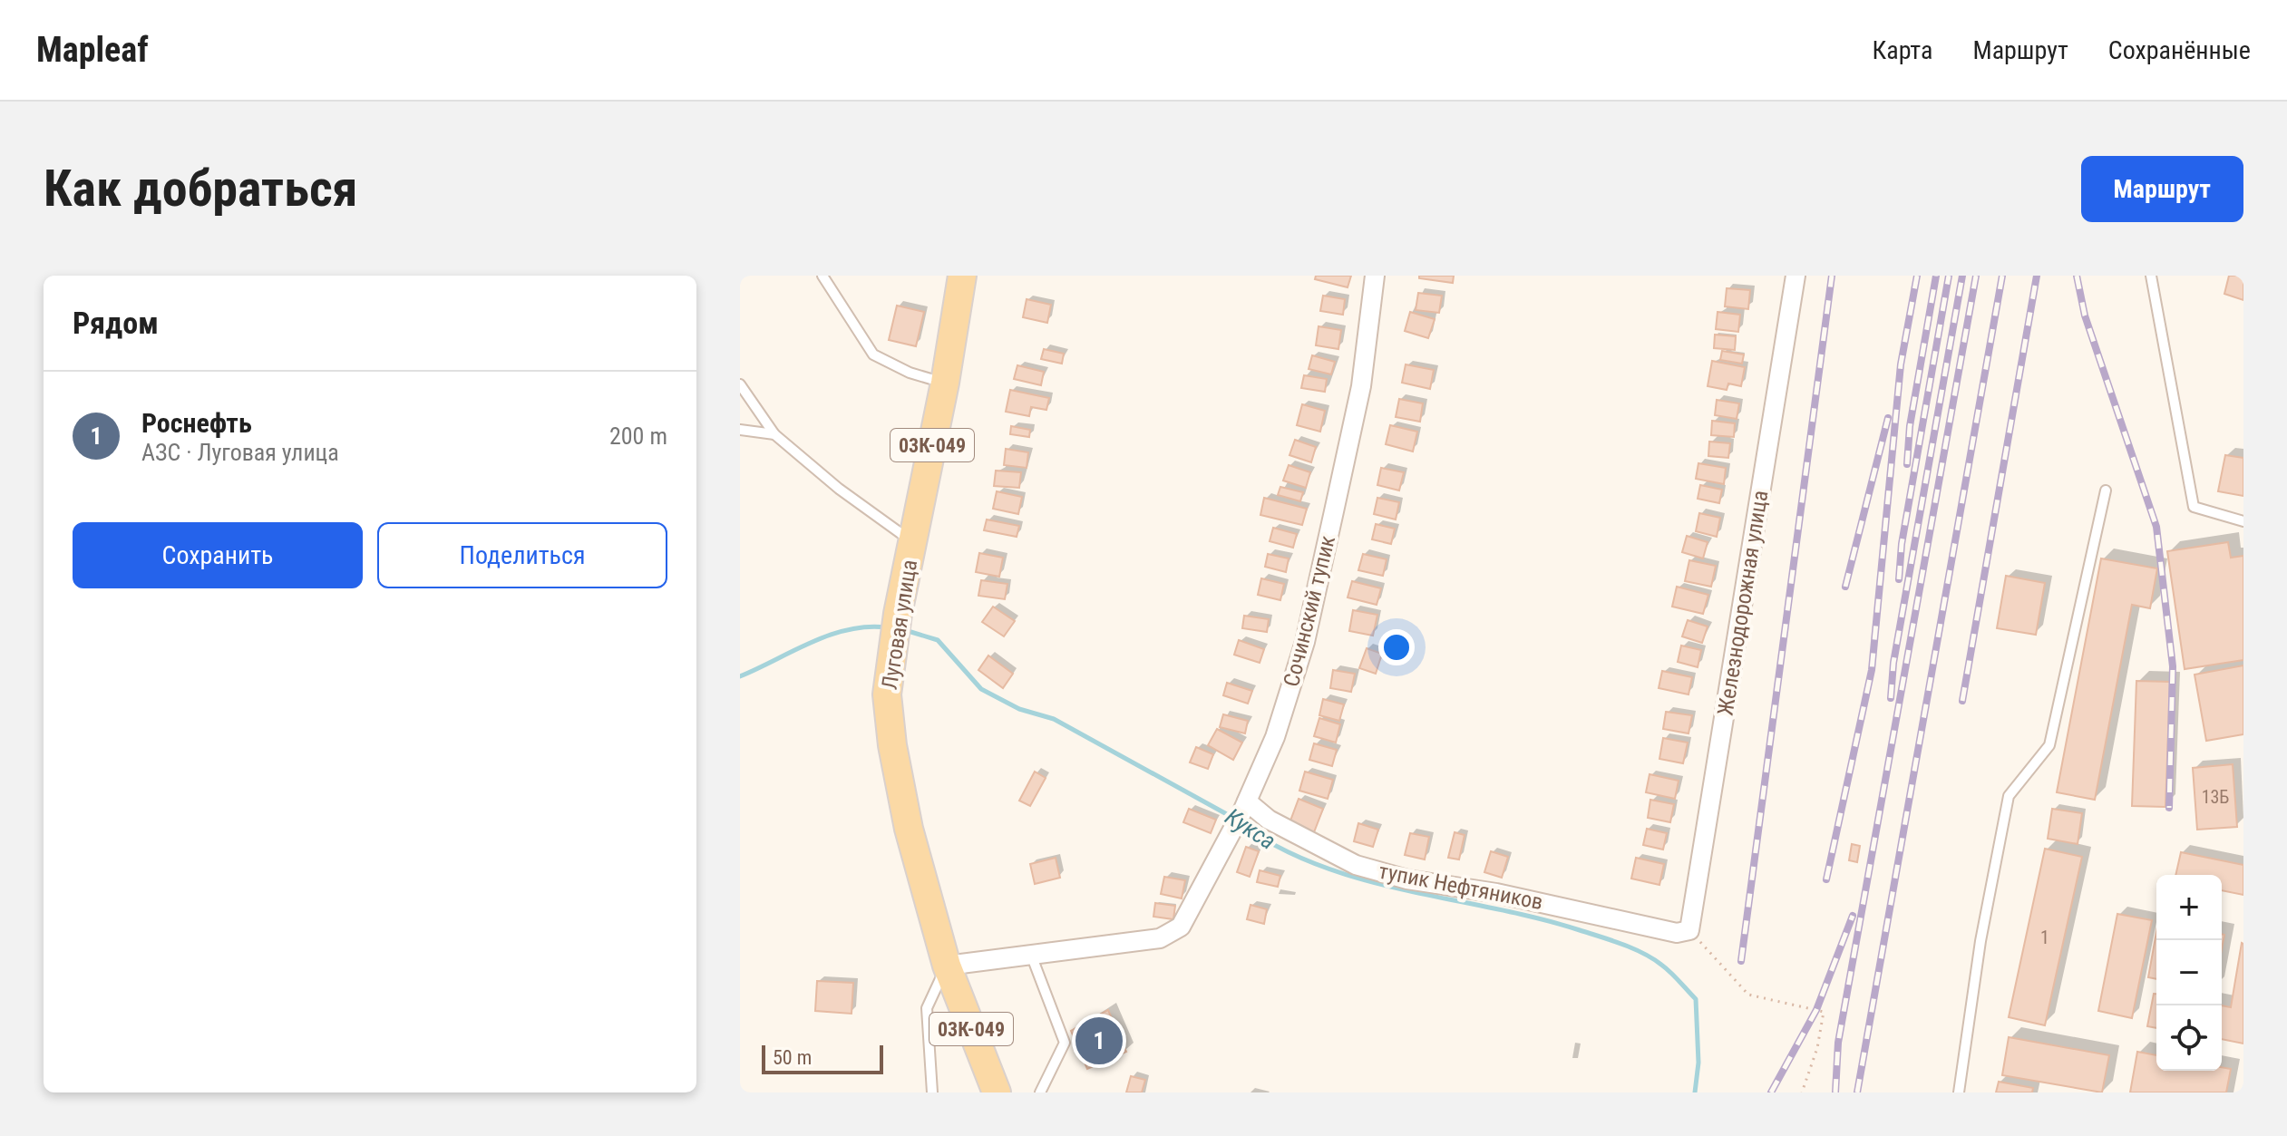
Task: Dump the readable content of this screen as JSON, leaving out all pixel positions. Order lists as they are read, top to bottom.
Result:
{
  "streets": {
    "main road": ["03К-049", "Луговая улица"],
    "street": ["Железнодорожная улица", "Сочинский тупик", "тупик Нефтяников"]
  },
  "crossings": [
    ["Железнодорожная улица", "тупик Нефтяников"],
    ["Сочинский тупик", "тупик Нефтяников"]
  ],
  "water": ["Кукса"],
  "house_numbers": ["13Б", "1"],
  "scale_bar": "50 m",
  "page": {
    "header": "Mapleaf",
    "nav": ["Карта", "Маршрут", "Сохранённые"],
    "buttons": [
      "Маршрут",
      ["Сохранить", "Поделиться"]
    ],
    "title": "Как добраться",
    "heading": "Рядом",
    "list": [
      {
        "mark": "1",
        "name": "Роснефть",
        "note": "АЗС · Луговая улица",
        "value": "200 m"
      }
    ],
    "map_buttons": ["+", "−"],
    "pins": "1",
    "scale": "50 m"
  }
}
